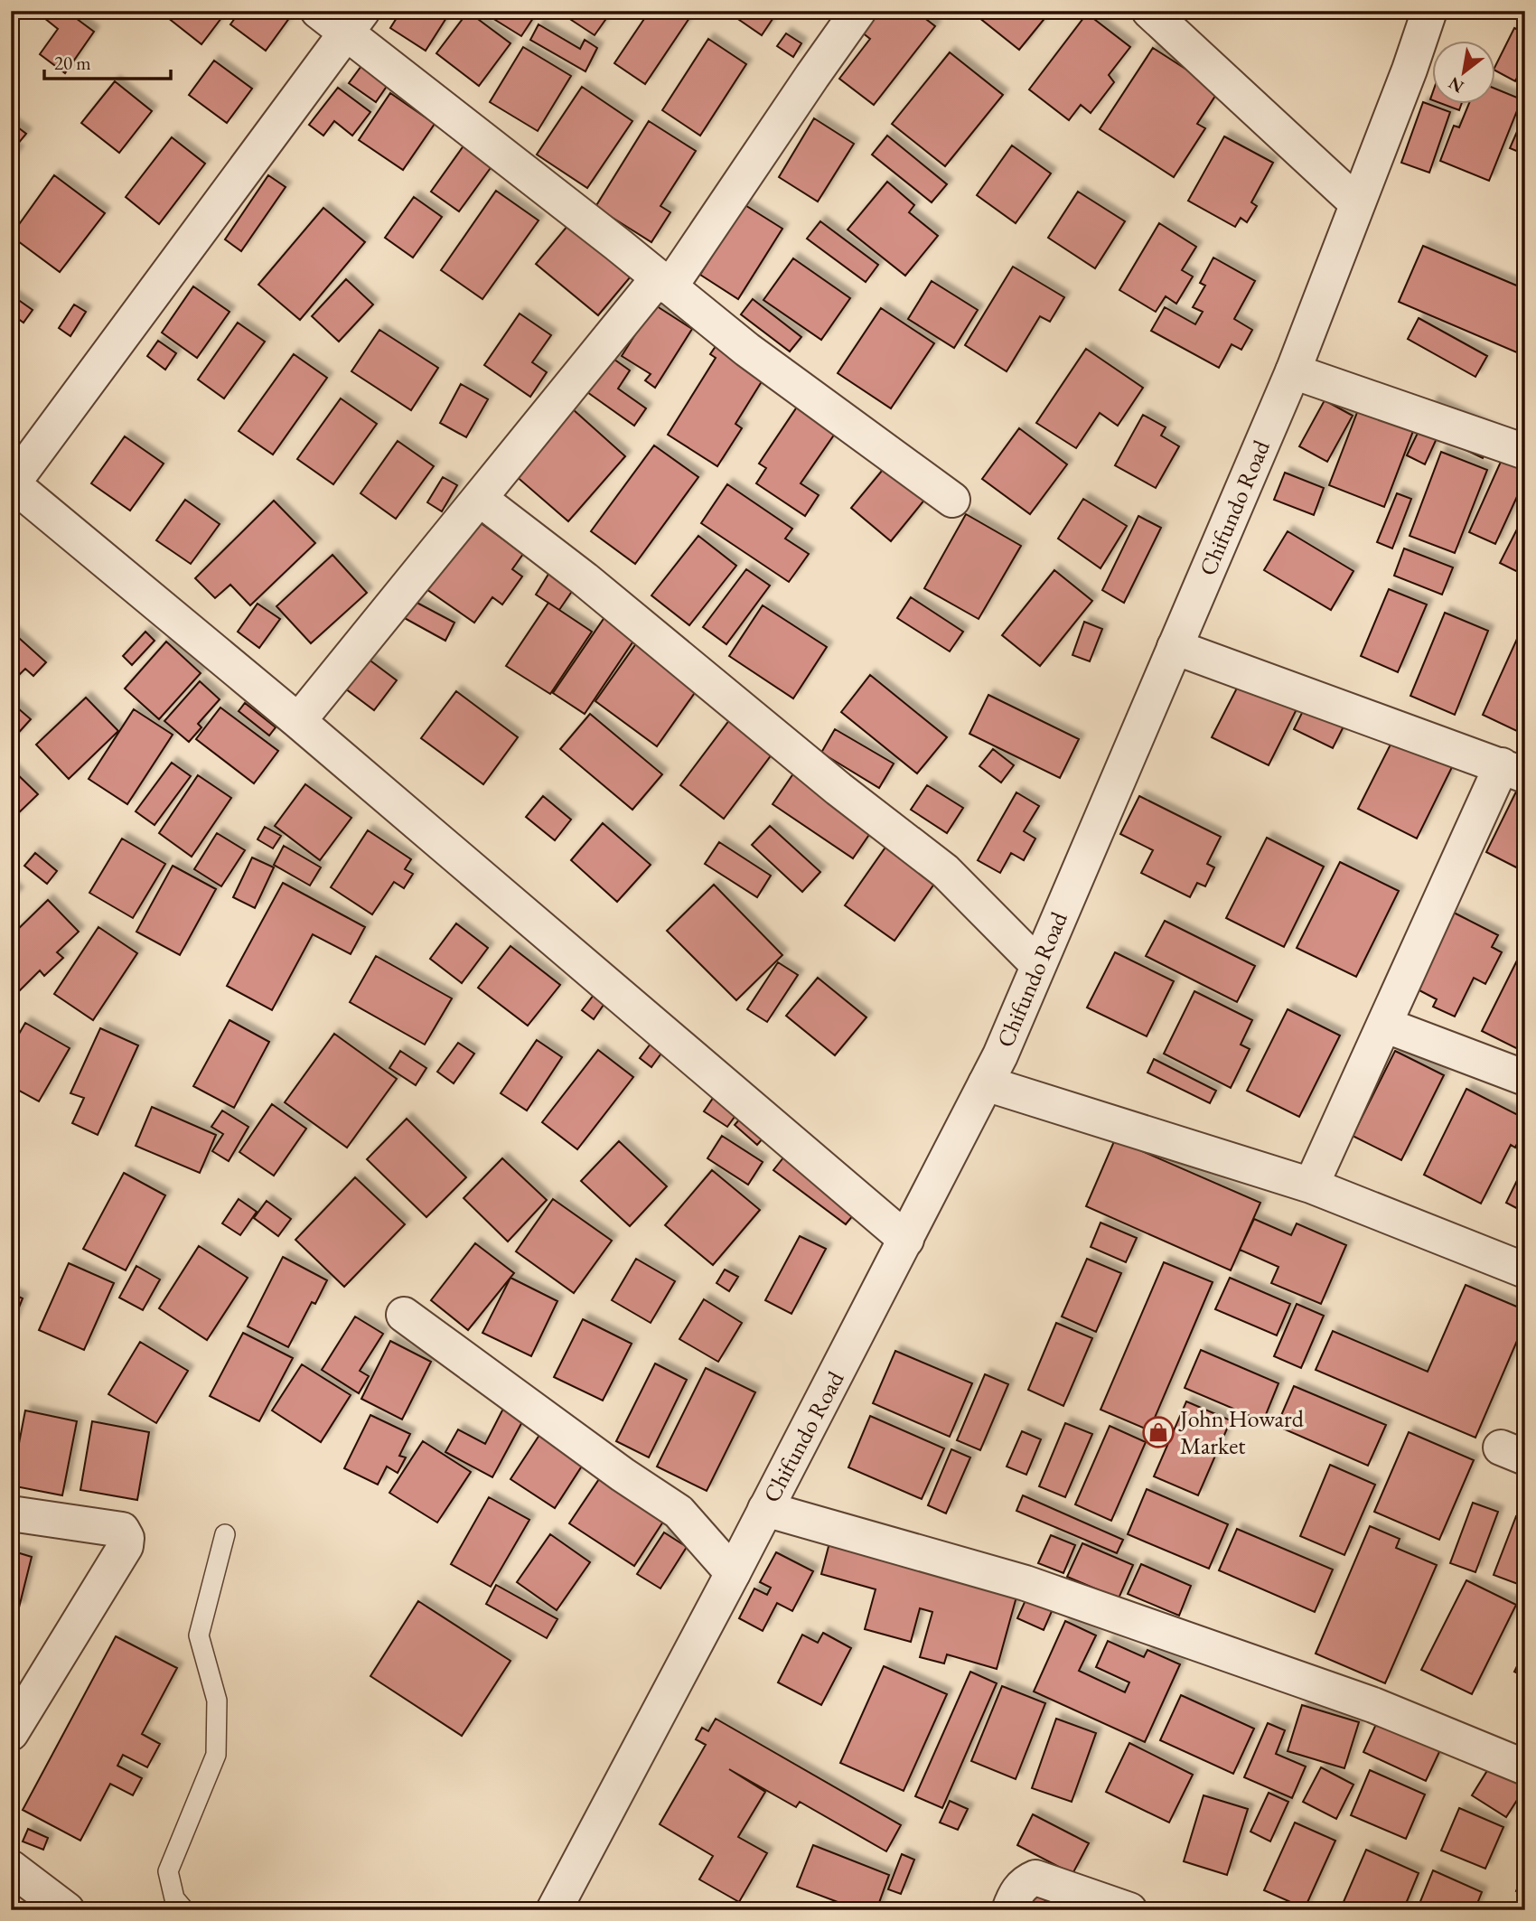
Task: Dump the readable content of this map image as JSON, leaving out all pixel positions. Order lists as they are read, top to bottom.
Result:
{
  "streets": {
    "street": ["Chifundo Road"]
  },
  "places": {
    "shop": ["John Howard Market"]
  },
  "scale_bar": "20 m",
  "north": "bottom left"
}
